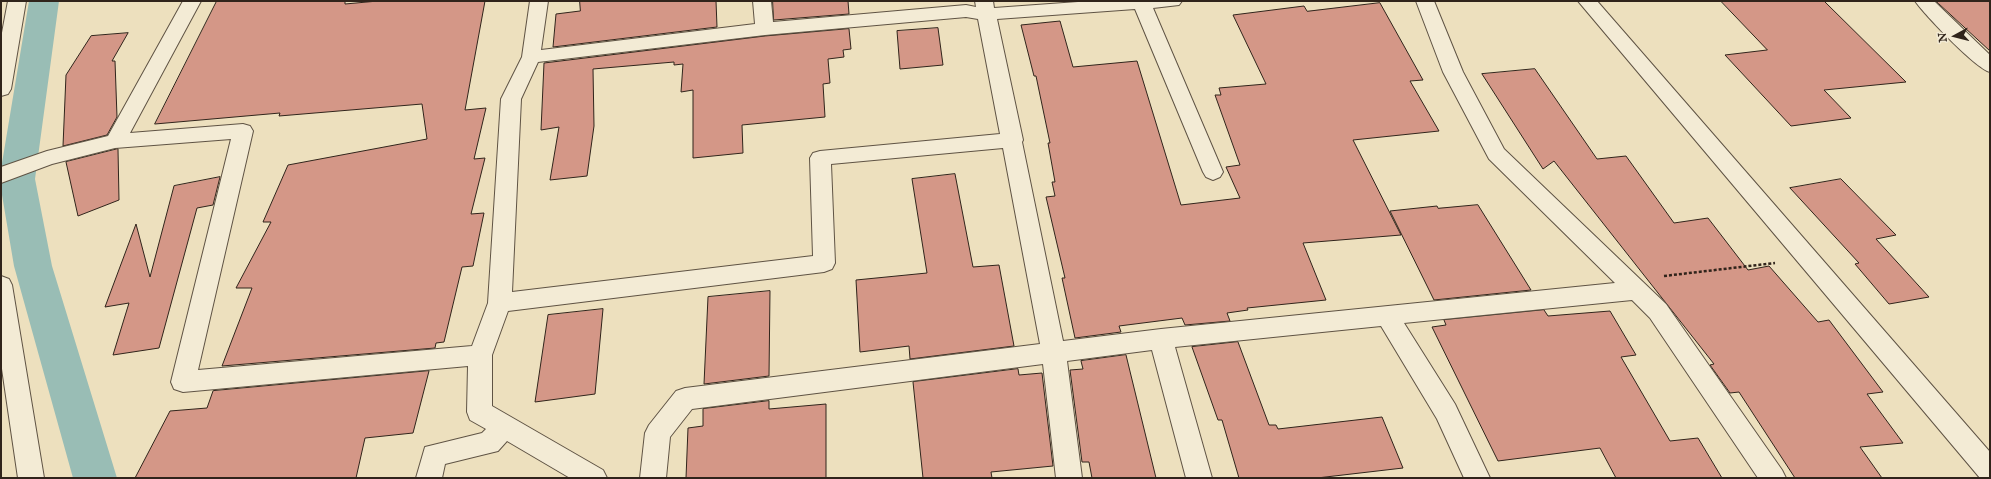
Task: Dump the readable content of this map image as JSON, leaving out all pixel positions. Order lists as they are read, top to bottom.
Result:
{
  "north": "left"
}
